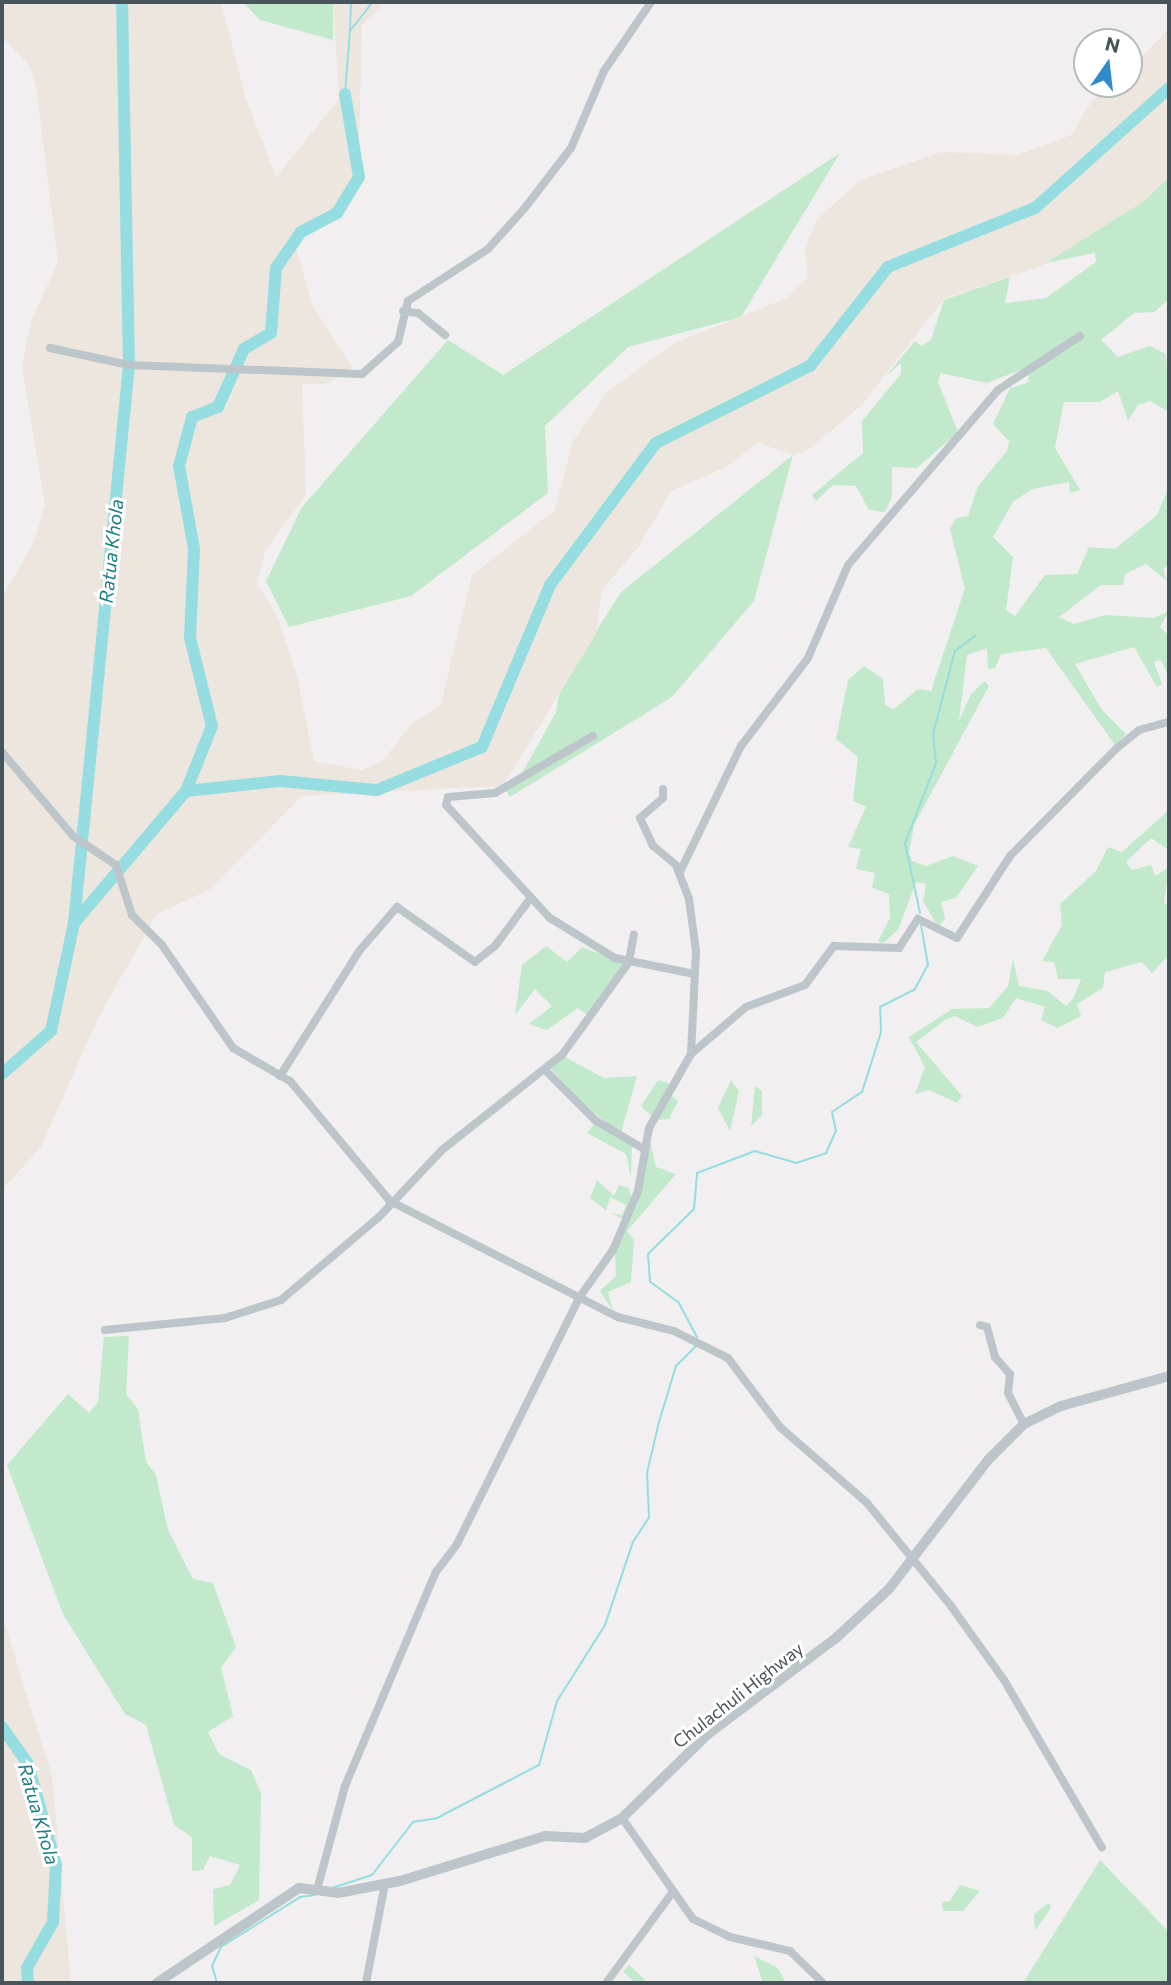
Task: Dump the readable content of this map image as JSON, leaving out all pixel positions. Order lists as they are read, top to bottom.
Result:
{
  "streets": {
    "street": ["Chulachuli Highway"]
  },
  "water": ["Ratua Khola"],
  "north": "top"
}
